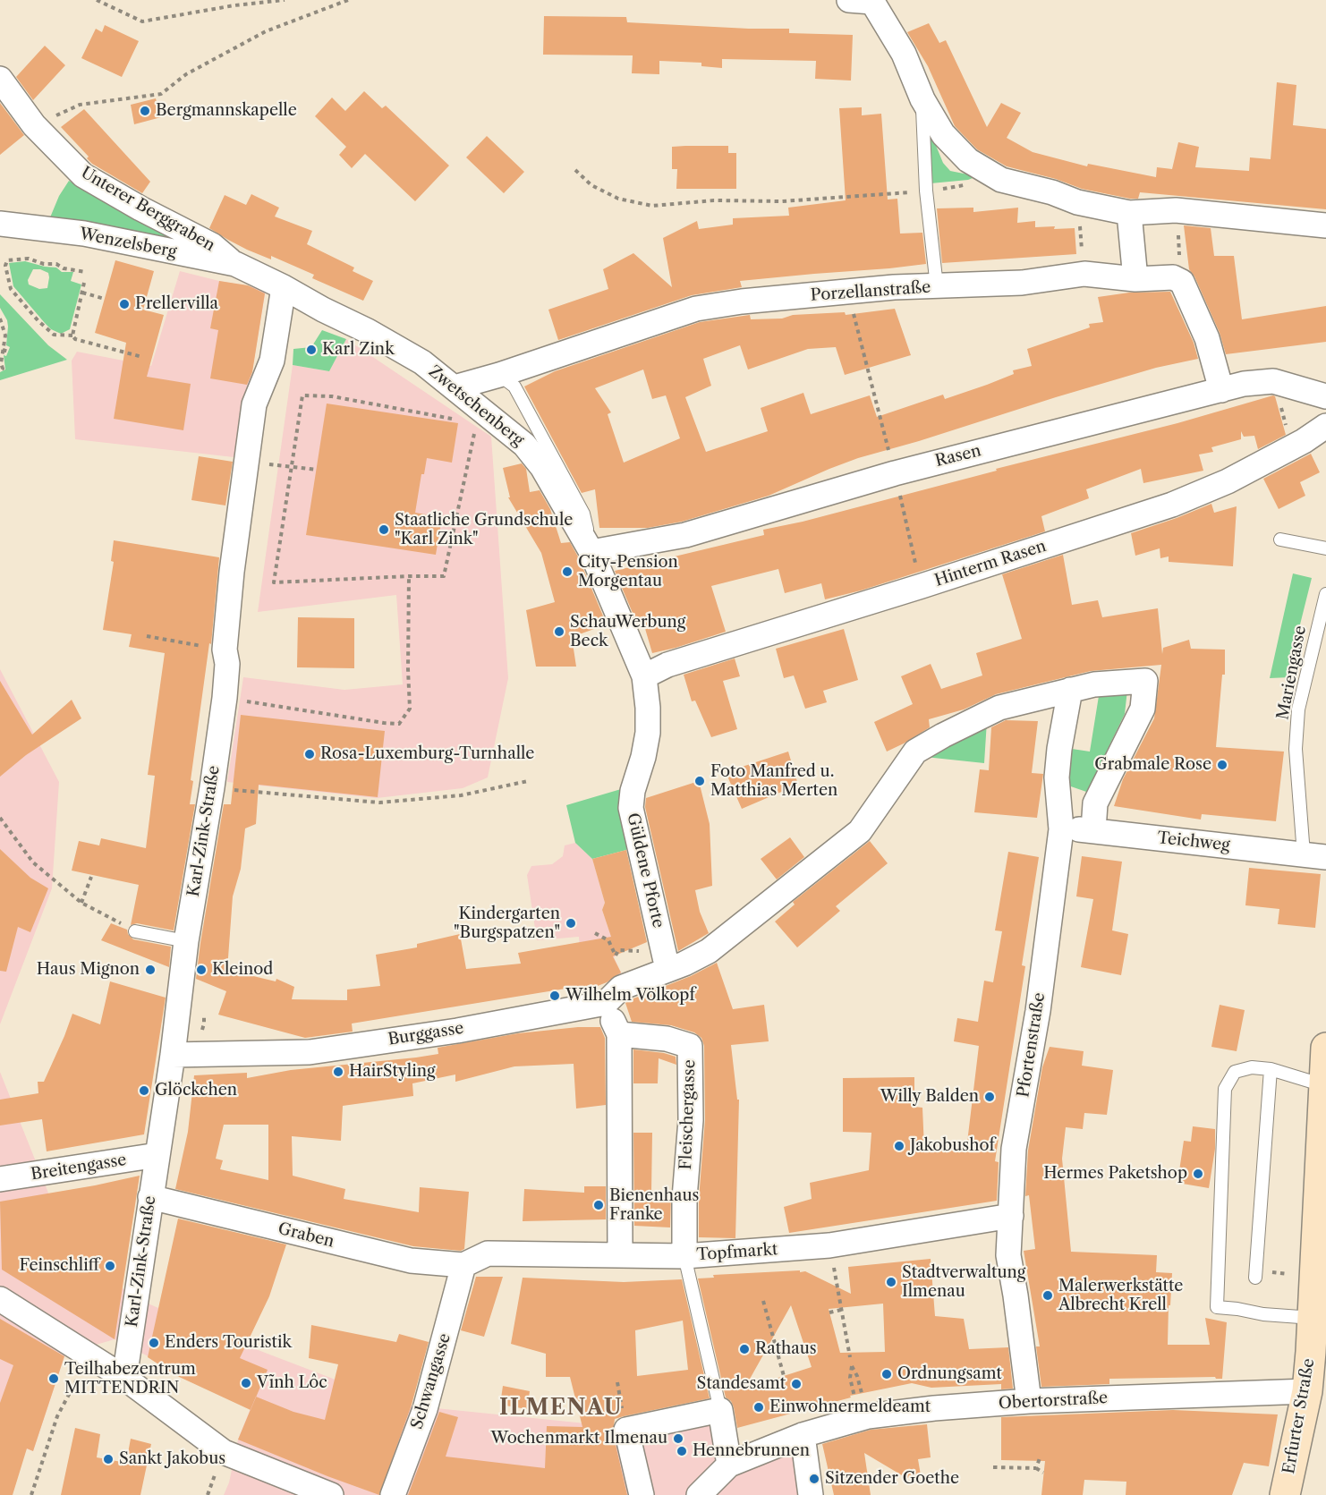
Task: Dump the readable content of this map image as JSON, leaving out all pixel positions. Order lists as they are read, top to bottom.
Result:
{
  "streets": {
    "main road": ["Erfurter Straße"],
    "street": [
      "Unterer Berggraben",
      "Wenzelsberg",
      "Porzellanstraße",
      "Zwetschenberg",
      "Rasen",
      "Hinterm Rasen",
      "Karl-Zink-Straße",
      "Teichweg",
      "Güldene Pforte",
      "Burggasse",
      "Pfortenstraße",
      "Fleischergasse",
      "Breitengasse",
      "Graben",
      "Topfmarkt",
      "Schwangasse",
      "Obertorstraße"
    ],
    "lane": ["Mariengasse"]
  },
  "crossings": [
    ["Unterer Berggraben", "Wenzelsberg"],
    ["Wenzelsberg", "Zwetschenberg"],
    ["Wenzelsberg", "Karl-Zink-Straße"],
    ["Porzellanstraße", "Zwetschenberg"],
    ["Zwetschenberg", "Rasen"],
    ["Zwetschenberg", "Hinterm Rasen"],
    ["Zwetschenberg", "Karl-Zink-Straße"],
    ["Zwetschenberg", "Güldene Pforte"],
    ["Hinterm Rasen", "Güldene Pforte"],
    ["Mariengasse", "Teichweg"],
    ["Karl-Zink-Straße", "Burggasse"],
    ["Karl-Zink-Straße", "Breitengasse"],
    ["Karl-Zink-Straße", "Graben"],
    ["Teichweg", "Pfortenstraße"],
    ["Güldene Pforte", "Burggasse"],
    ["Pfortenstraße", "Topfmarkt"],
    ["Pfortenstraße", "Obertorstraße"],
    ["Fleischergasse", "Topfmarkt"],
    ["Graben", "Topfmarkt"],
    ["Graben", "Schwangasse"],
    ["Topfmarkt", "Schwangasse"],
    ["Obertorstraße", "Erfurter Straße"]
  ],
  "districts": ["ILMENAU"],
  "places": [
    "Bergmannskapelle",
    "Prellervilla",
    "Karl Zink",
    "Staatliche Grundschule \"Karl Zink\"",
    "City-Pension Morgentau",
    "SchauWerbung Beck",
    "Rosa-Luxemburg-Turnhalle",
    "Grabmale Rose",
    "Foto Manfred u. Matthias Merten",
    "Kindergarten \"Burgspatzen\"",
    "Haus Mignon",
    "Kleinod",
    "Wilhelm Völkopf",
    "HairStyling",
    "Glöckchen",
    "Willy Balden",
    "Jakobushof",
    "Hermes Paketshop",
    "Bienenhaus Franke",
    "Feinschliff",
    "Stadtverwaltung Ilmenau",
    "Malerwerkstätte Albrecht Krell",
    "Enders Touristik",
    "Rathaus",
    "Ordnungsamt",
    "Teilhabezentrum MITTENDRIN",
    "Vĩnh Lôc",
    "Standesamt",
    "Einwohnermeldeamt",
    "Wochenmarkt Ilmenau",
    "Hennebrunnen",
    "Sankt Jakobus",
    "Sitzender Goethe"
  ]
}
